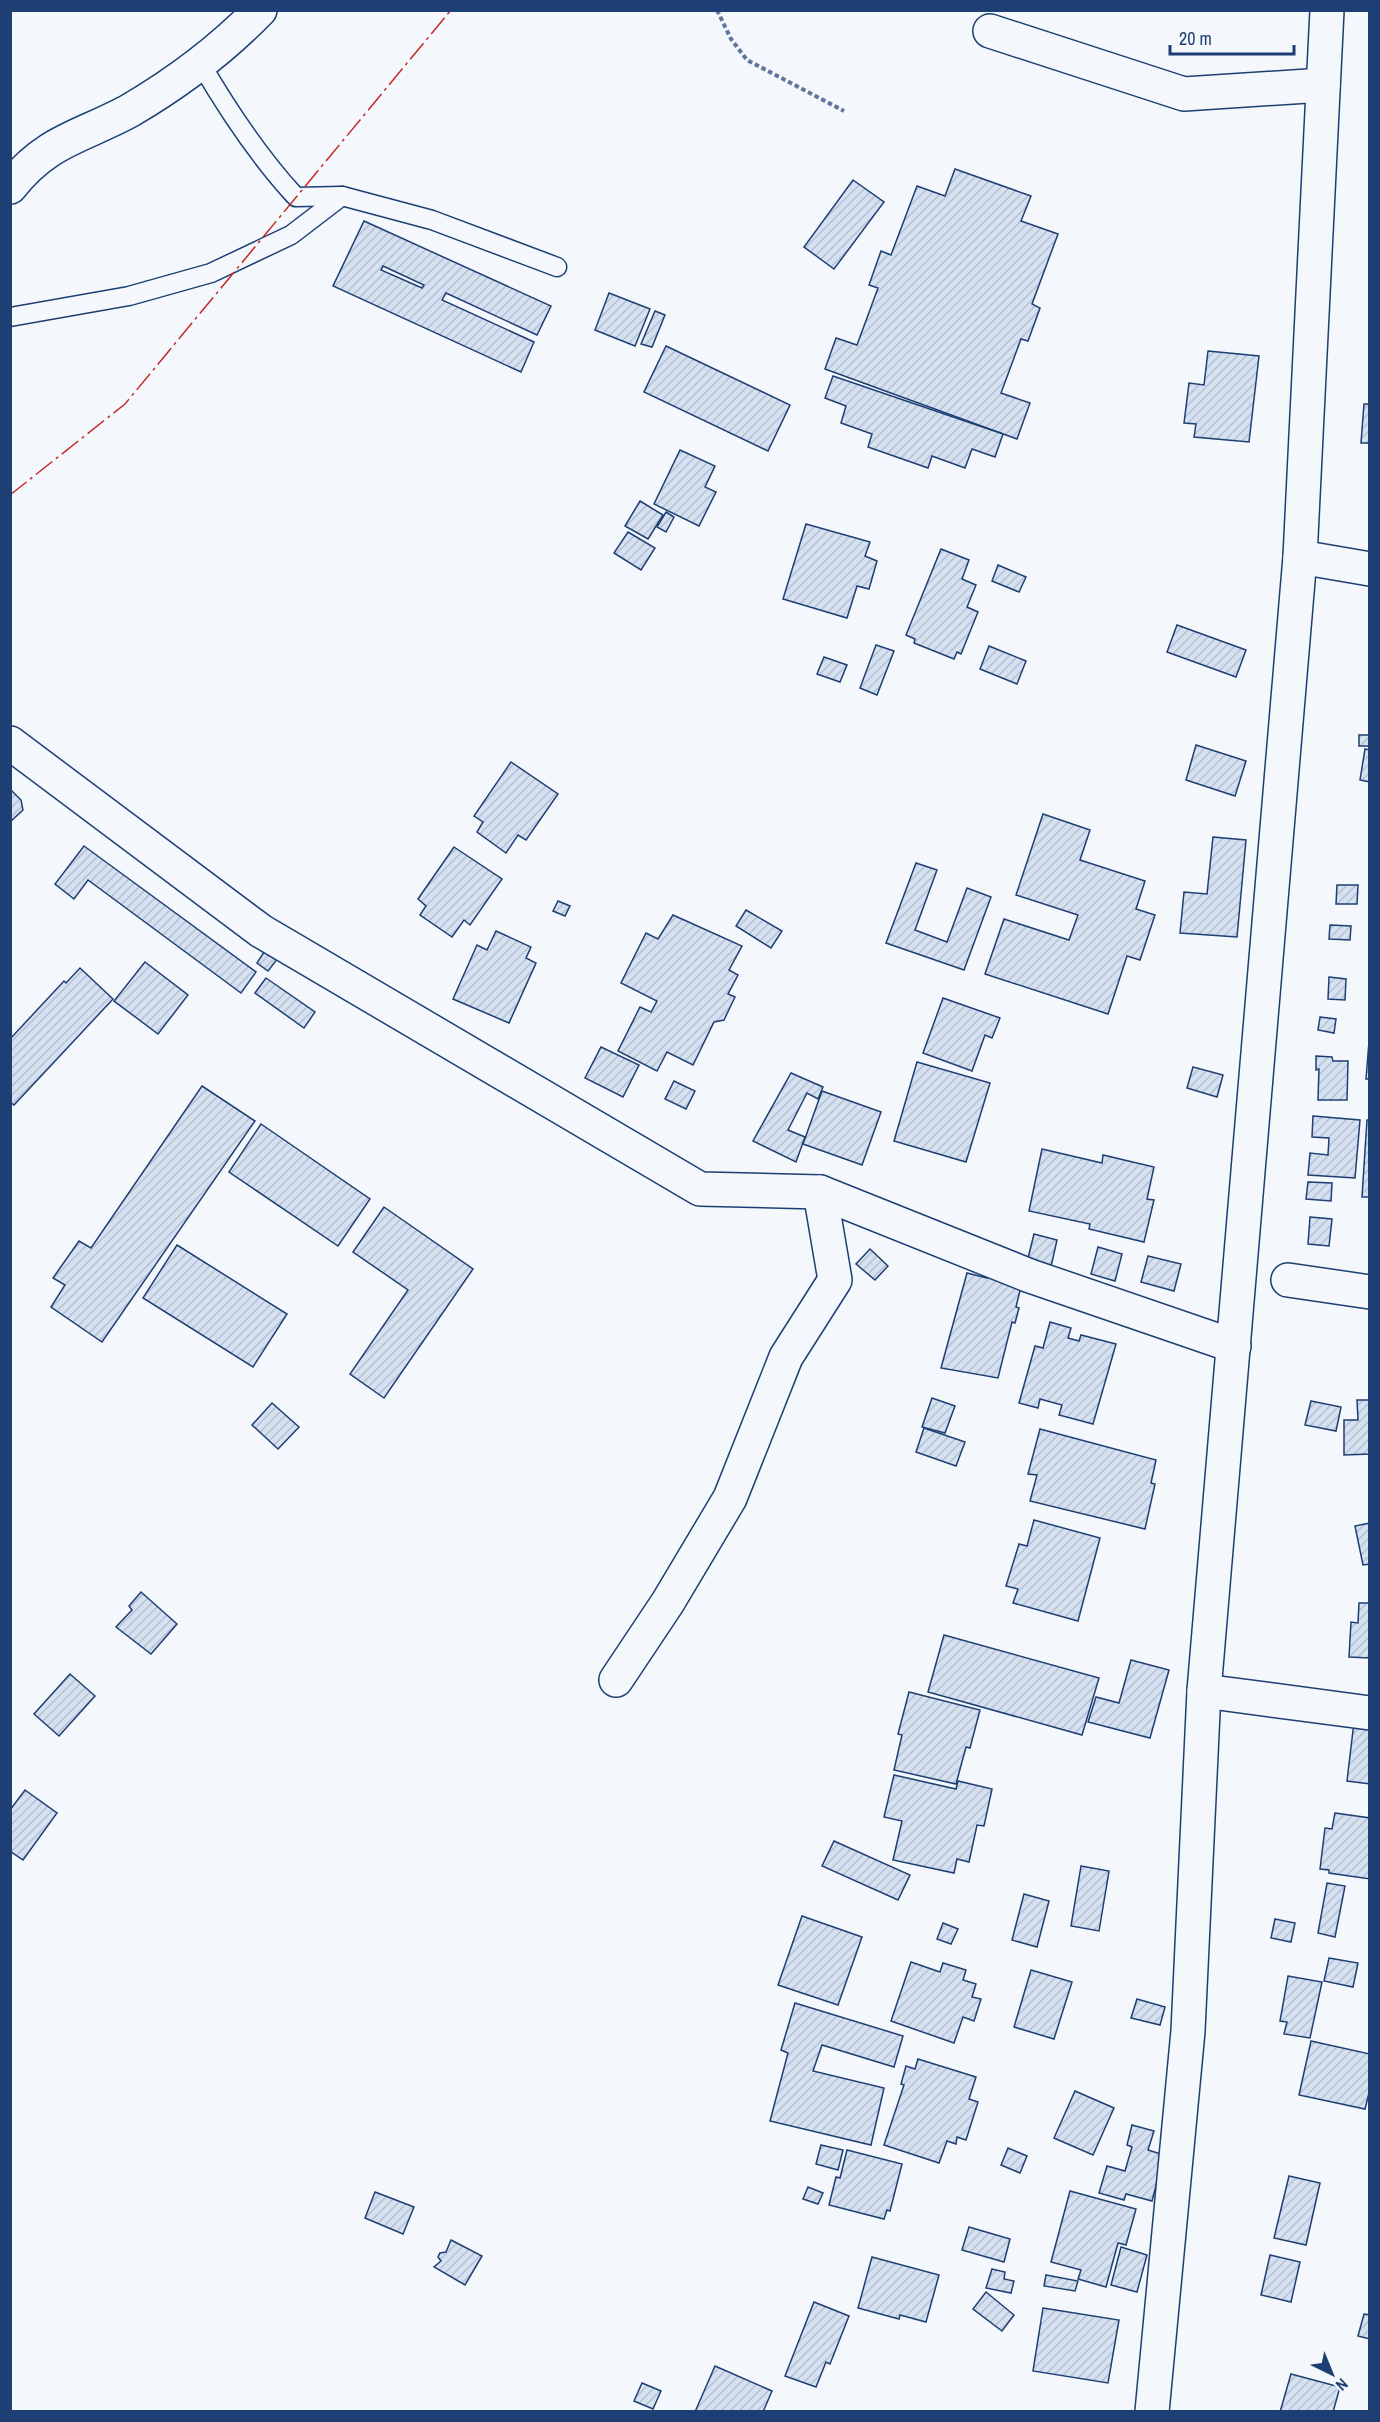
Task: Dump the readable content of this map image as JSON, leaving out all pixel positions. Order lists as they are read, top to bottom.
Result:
{
  "scale_bar": "20 m",
  "north": "bottom right"
}
